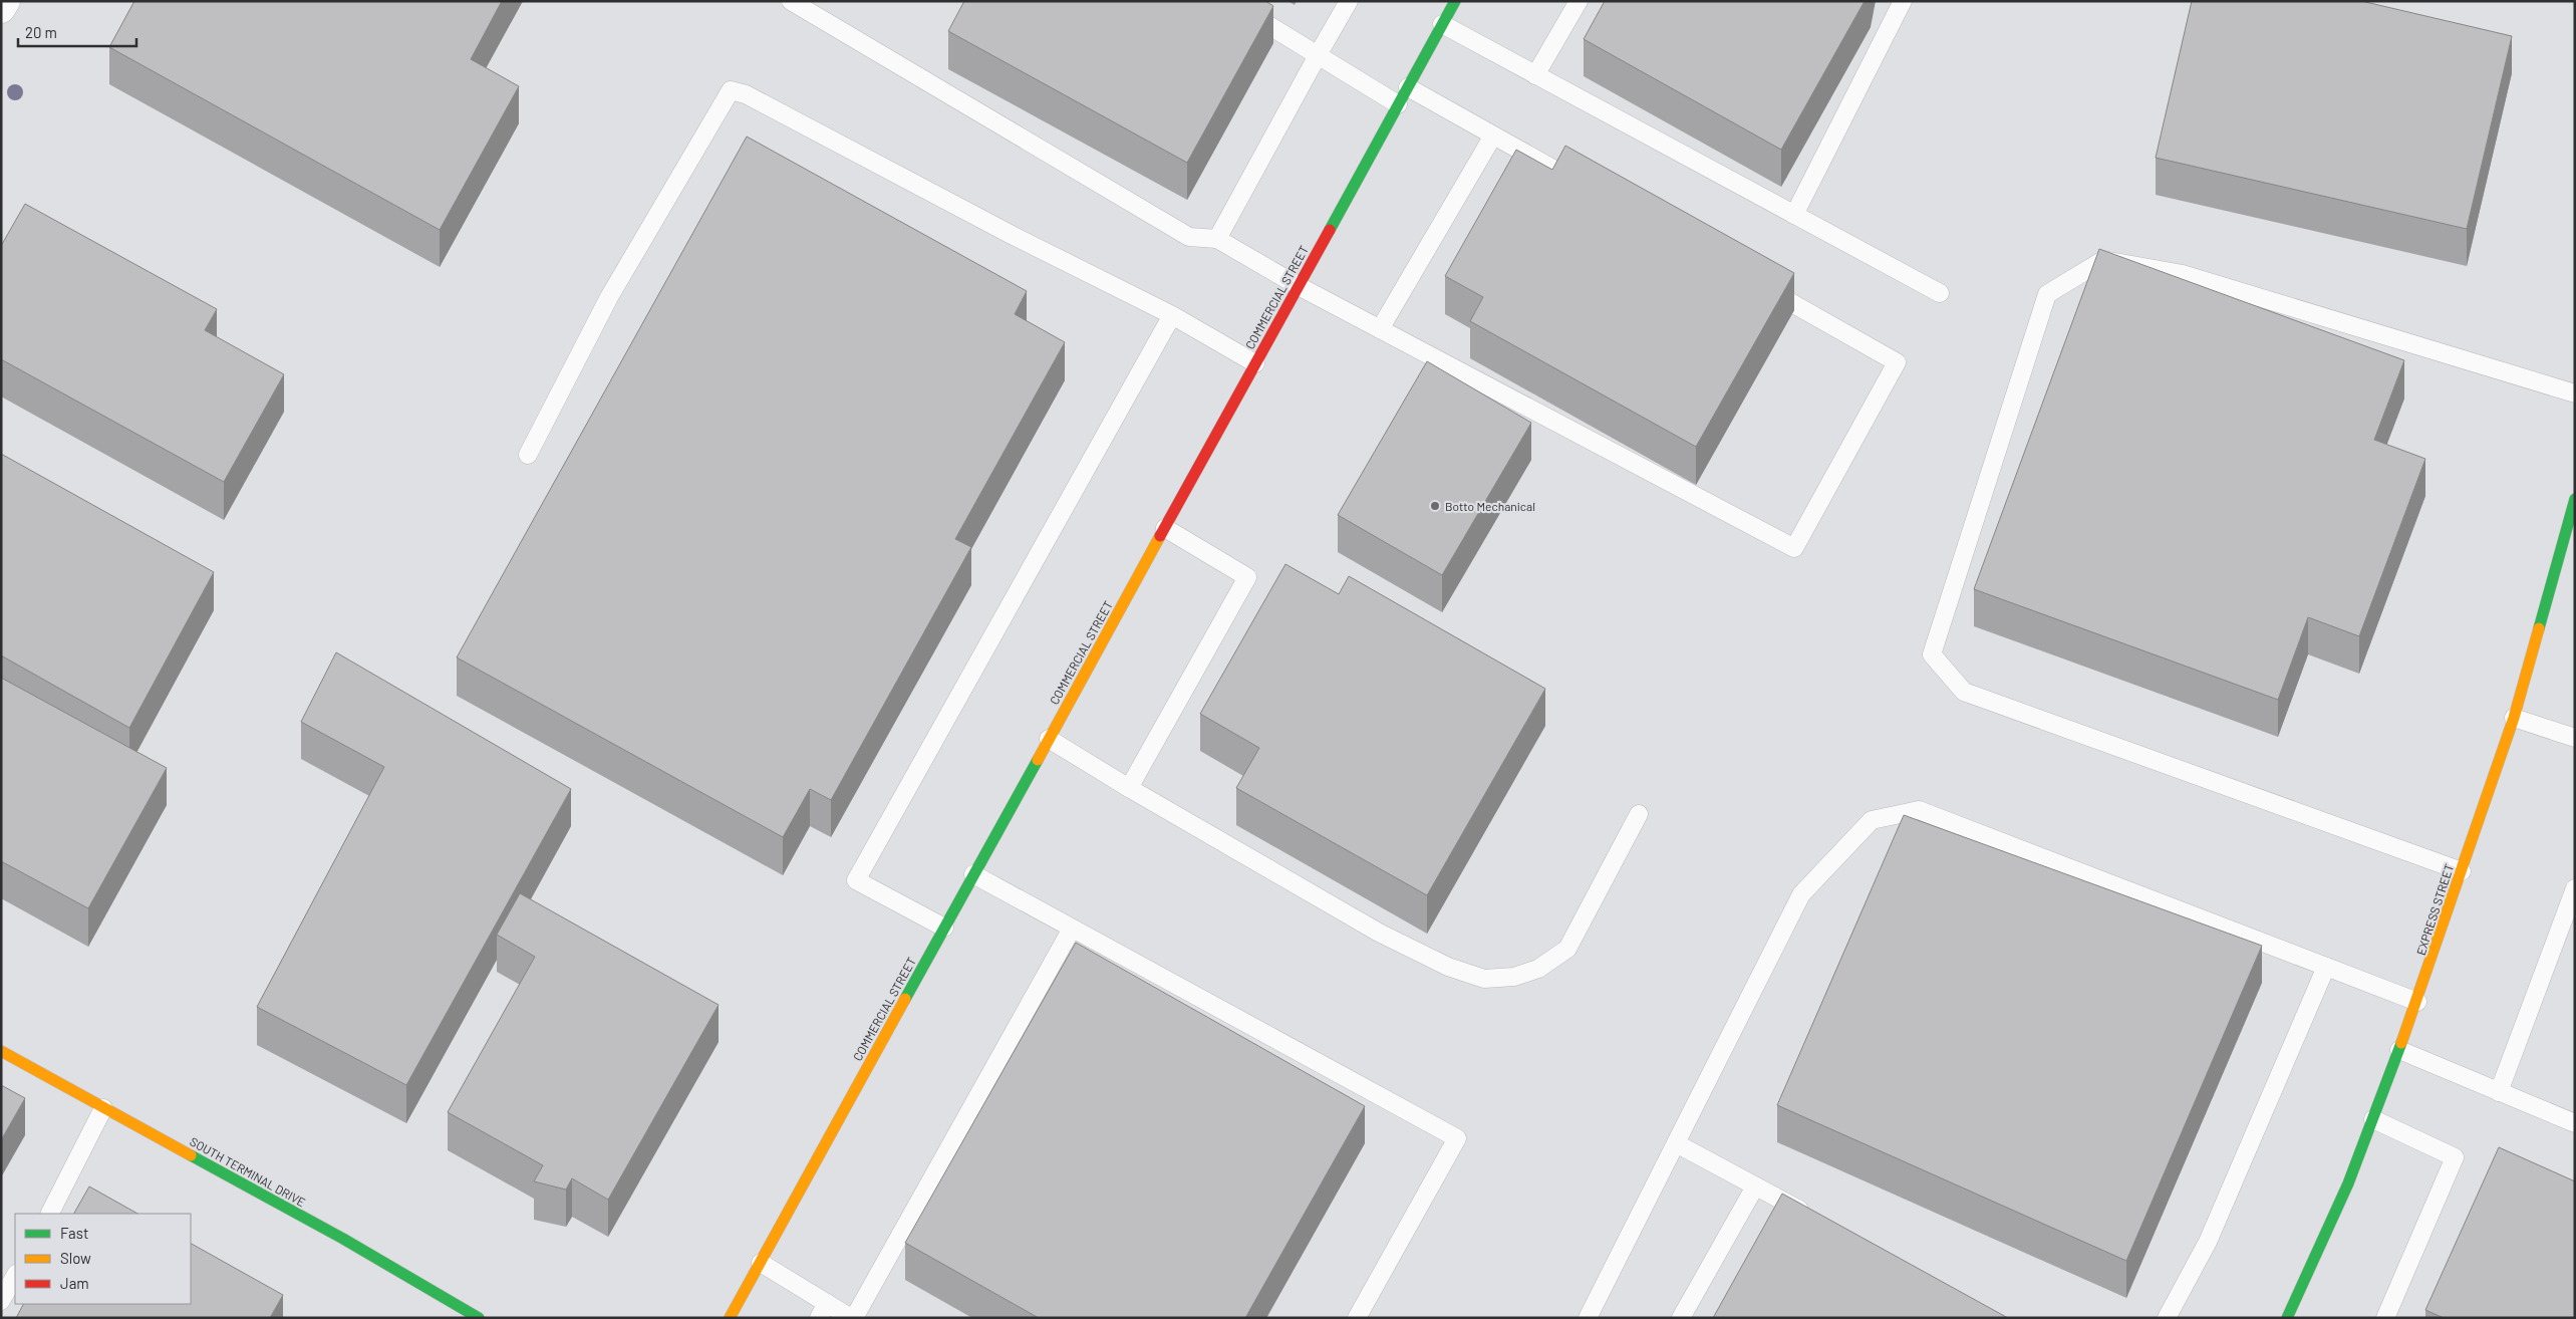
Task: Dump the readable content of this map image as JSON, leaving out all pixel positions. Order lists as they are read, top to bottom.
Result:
{
  "streets": {
    "street": ["COMMERCIAL STREET", "EXPRESS STREET", "SOUTH TERMINAL DRIVE"]
  },
  "places": ["Botto Mechanical"],
  "legend": ["Fast", "Slow", "Jam"],
  "scale_bar": "20 m"
}
